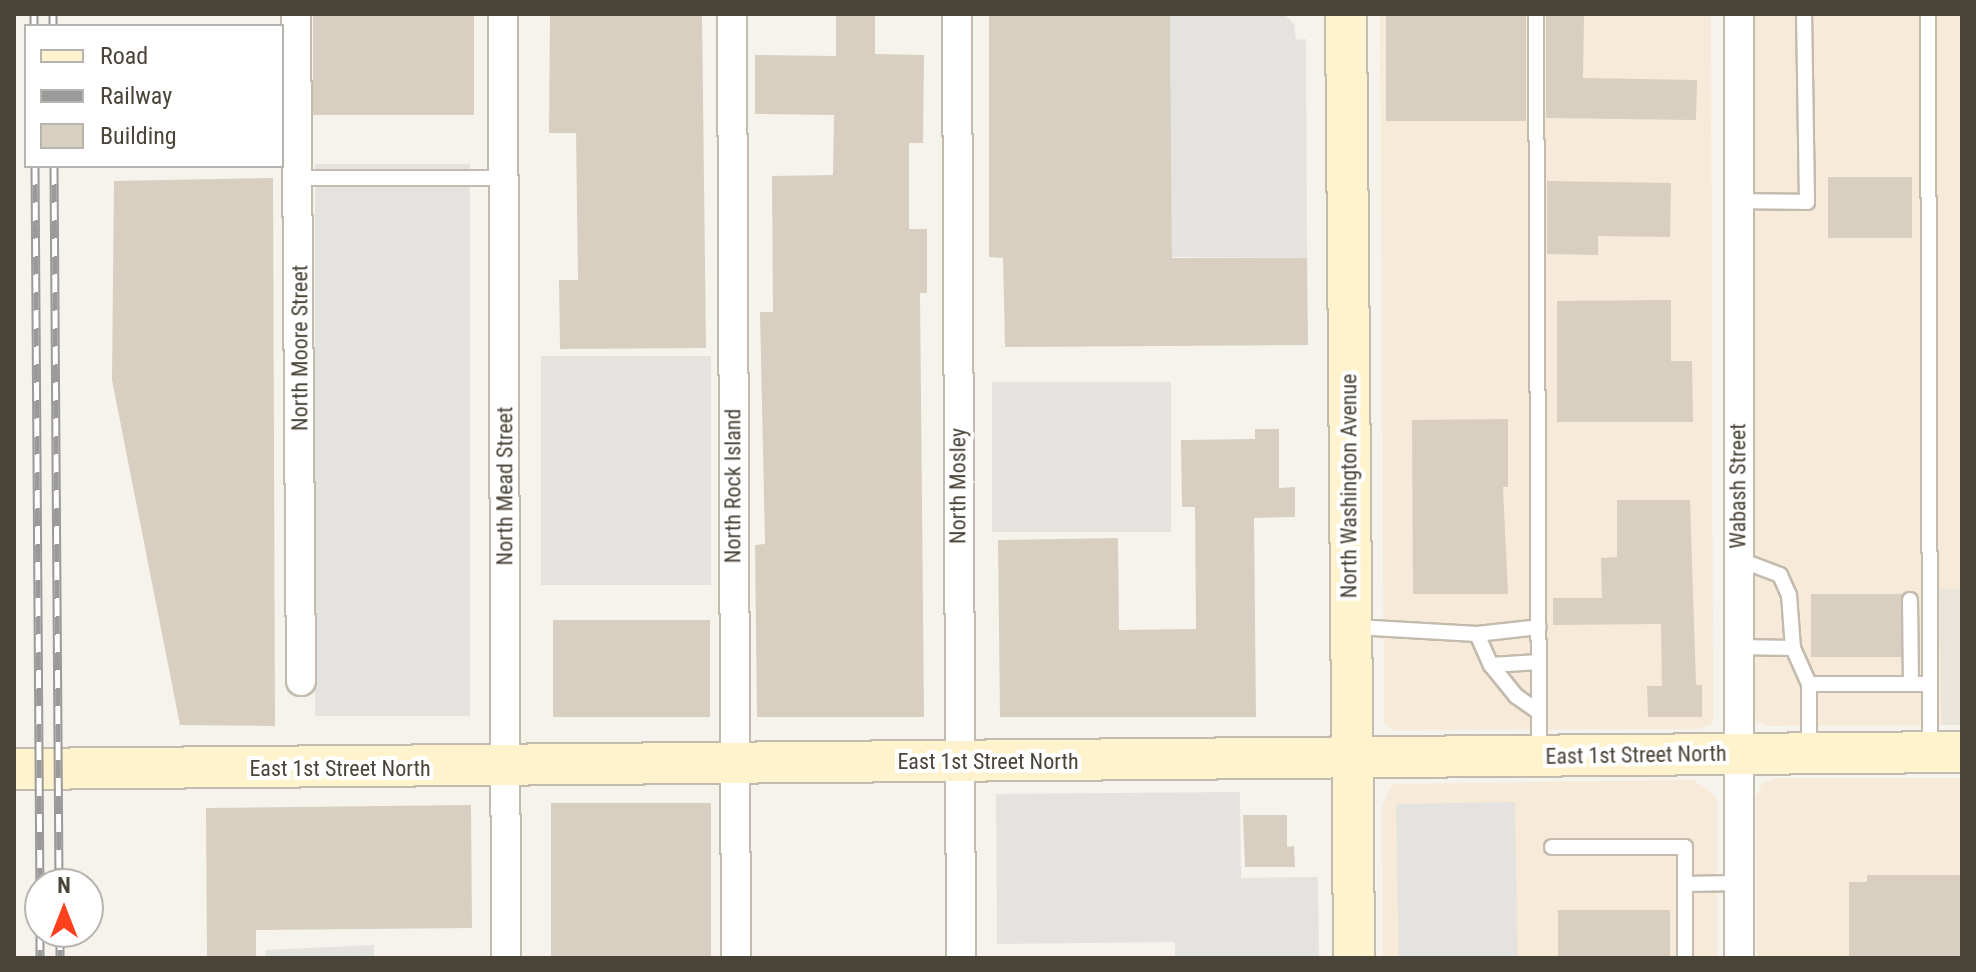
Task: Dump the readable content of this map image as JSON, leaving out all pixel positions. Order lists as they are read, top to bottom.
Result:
{
  "streets": {
    "street": [
      "North Moore Street",
      "North Mead Street",
      "North Rock Island",
      "North Mosley",
      "North Washington Avenue",
      "Wabash Street",
      "East 1st Street North"
    ]
  },
  "crossings": [
    ["North Mead Street", "East 1st Street North"],
    ["North Rock Island", "East 1st Street North"],
    ["North Mosley", "East 1st Street North"],
    ["North Washington Avenue", "East 1st Street North"],
    ["Wabash Street", "East 1st Street North"]
  ],
  "legend": ["Road", "Railway", "Building"],
  "north": "top"
}
